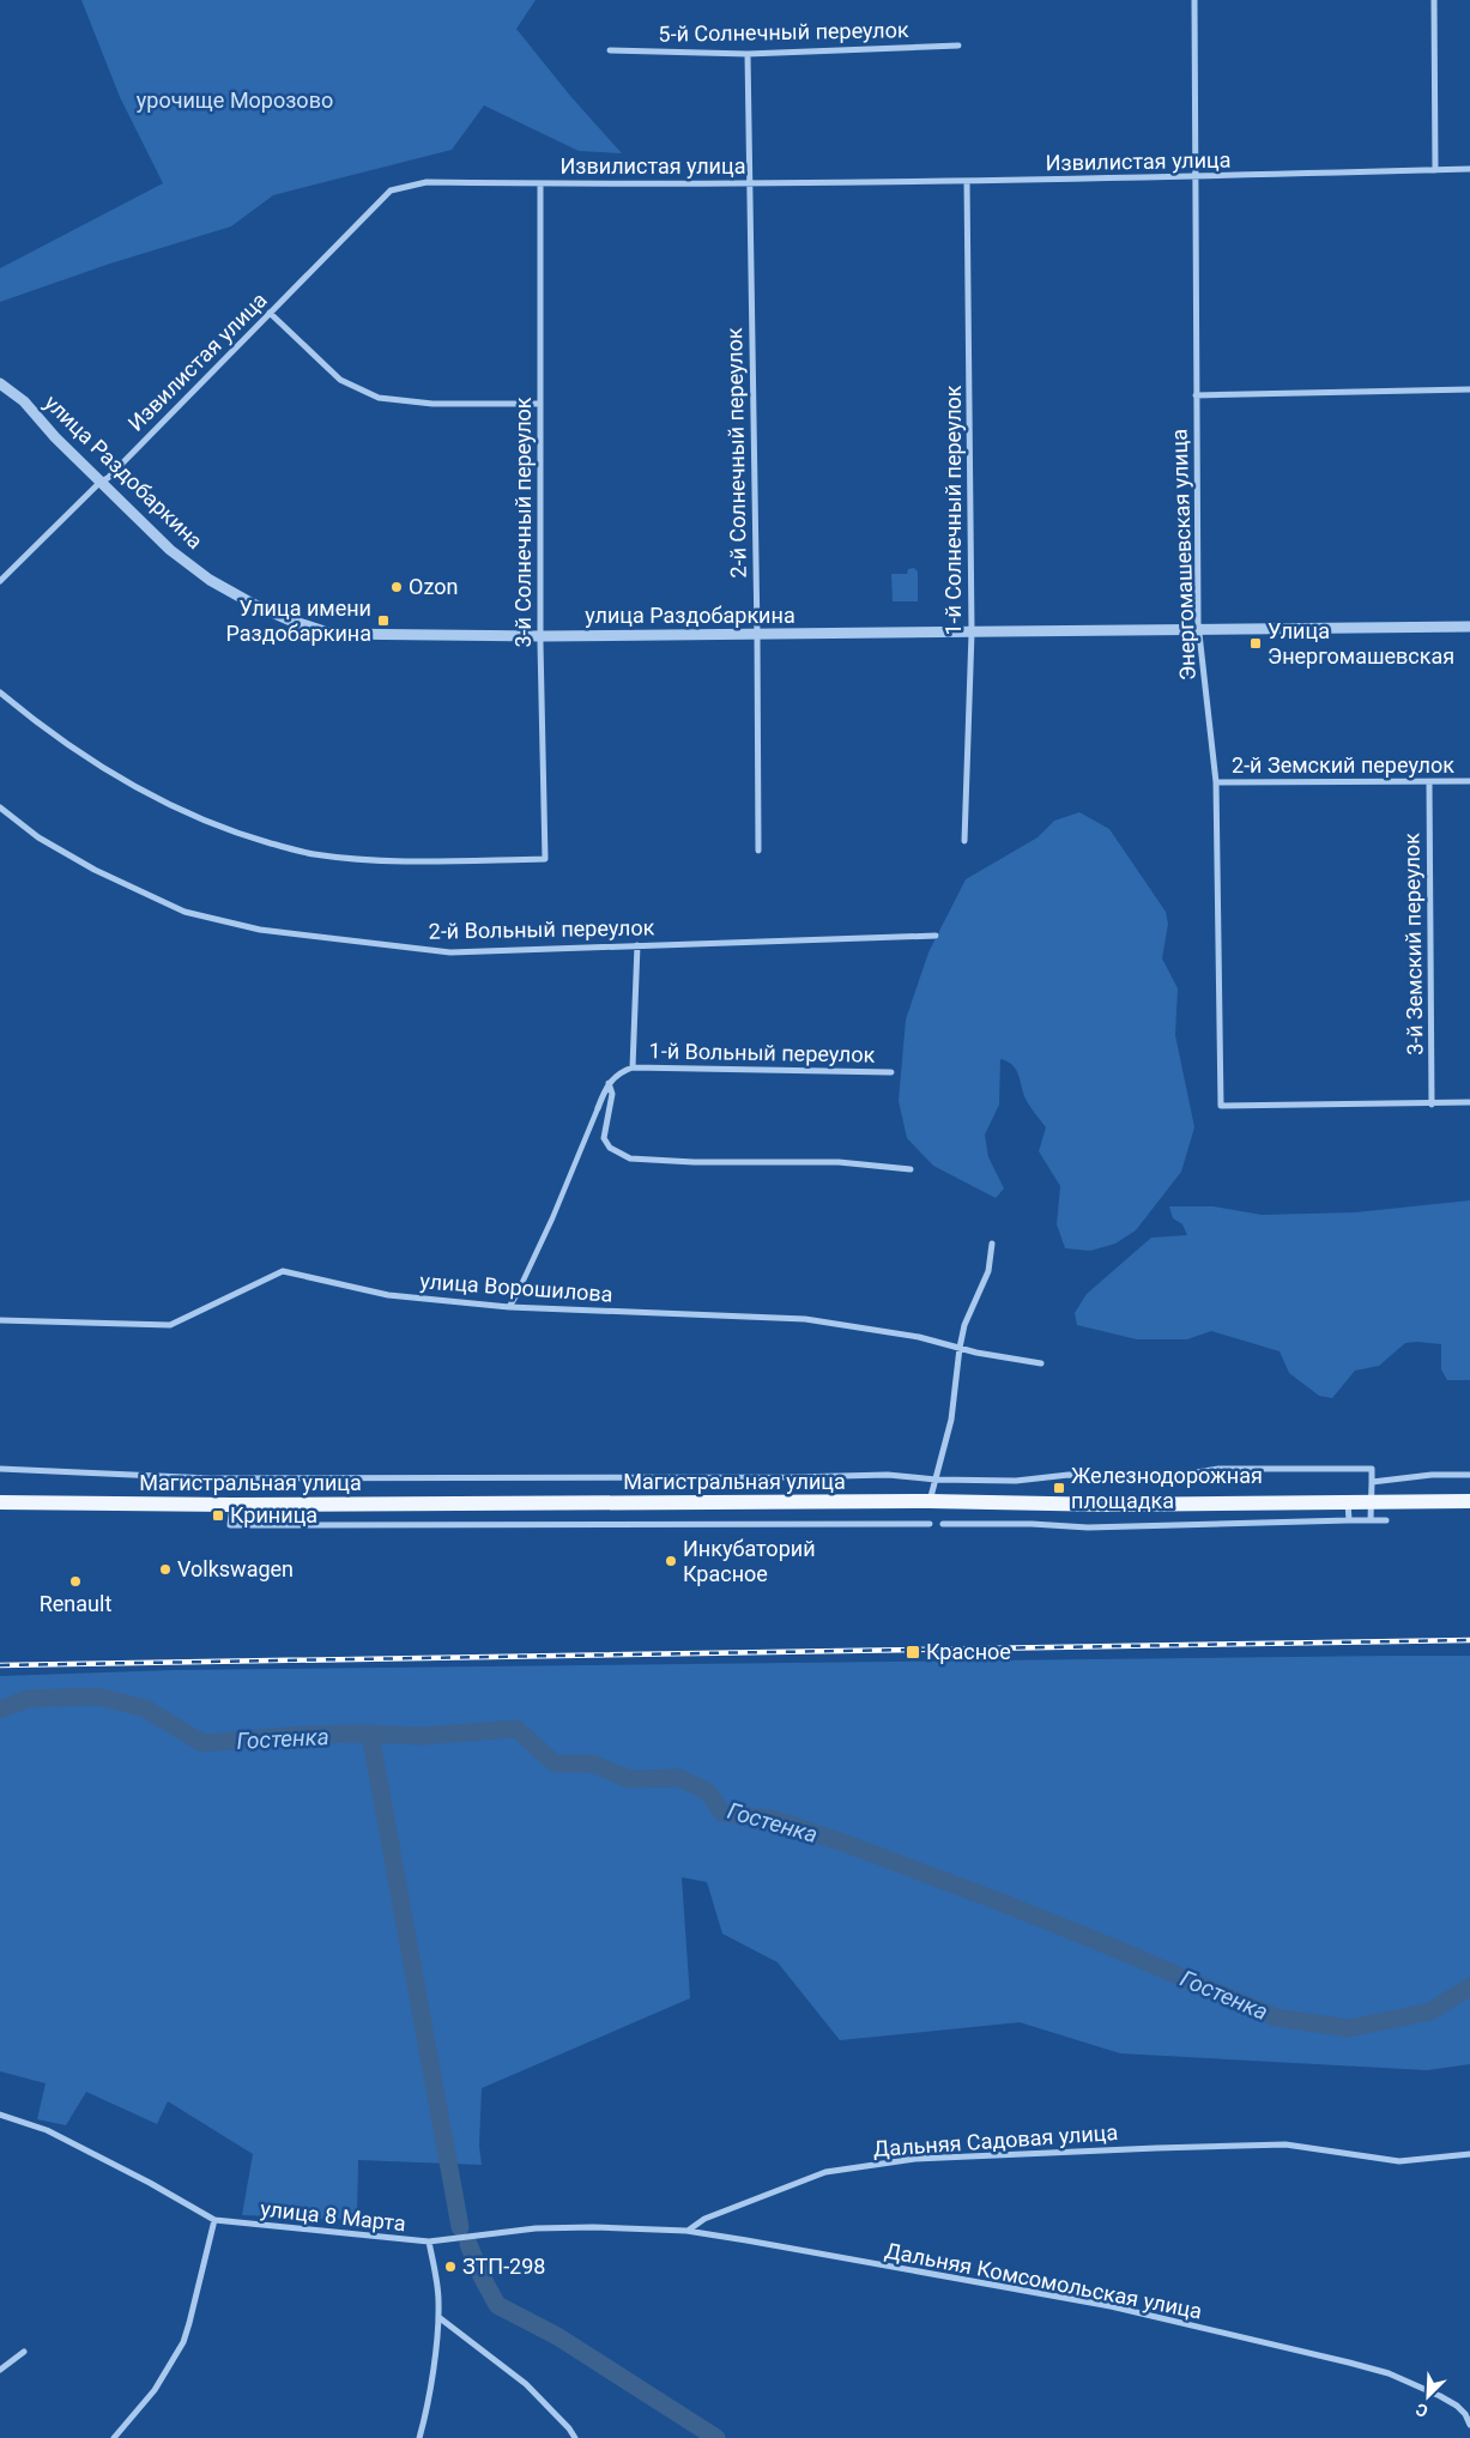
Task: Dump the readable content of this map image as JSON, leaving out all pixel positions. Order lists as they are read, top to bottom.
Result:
{
  "streets": {
    "main road": ["Магистральная улица"],
    "street": [
      "5-й Солнечный переулок",
      "Извилистая улица",
      "2-й Солнечный переулок",
      "улица Раздобаркина",
      "1-й Солнечный переулок",
      "3-й Солнечный переулок",
      "Энергомашевская улица",
      "2-й Земский переулок",
      "2-й Вольный переулок",
      "3-й Земский переулок",
      "1-й Вольный переулок",
      "улица Ворошилова",
      "Дальняя Садовая улица",
      "улица 8 Марта",
      "Дальняя Комсомольская улица"
    ]
  },
  "crossings": [
    ["5-й Солнечный переулок", "2-й Солнечный переулок"],
    ["Извилистая улица", "2-й Солнечный переулок"],
    ["Извилистая улица", "улица Раздобаркина"],
    ["Извилистая улица", "1-й Солнечный переулок"],
    ["Извилистая улица", "3-й Солнечный переулок"],
    ["Извилистая улица", "Энергомашевская улица"],
    ["2-й Солнечный переулок", "улица Раздобаркина"],
    ["улица Раздобаркина", "1-й Солнечный переулок"],
    ["улица Раздобаркина", "3-й Солнечный переулок"],
    ["улица Раздобаркина", "Энергомашевская улица"],
    ["Энергомашевская улица", "2-й Земский переулок"],
    ["Энергомашевская улица", "3-й Земский переулок"],
    ["2-й Земский переулок", "3-й Земский переулок"],
    ["Дальняя Садовая улица", "Дальняя Комсомольская улица"]
  ],
  "water": ["Гостенка"],
  "parks": ["урочище Морозово"],
  "places": {
    "other": [
      "Ozon",
      "Инкубаторий Красное",
      "Volkswagen",
      "Renault",
      "ЗТП-298"
    ],
    "transit": [
      "Улица имени Раздобаркина",
      "Улица Энергомашевская",
      "Железнодорожная площадка",
      "Криница",
      "Красное"
    ]
  },
  "north": "bottom left"
}
